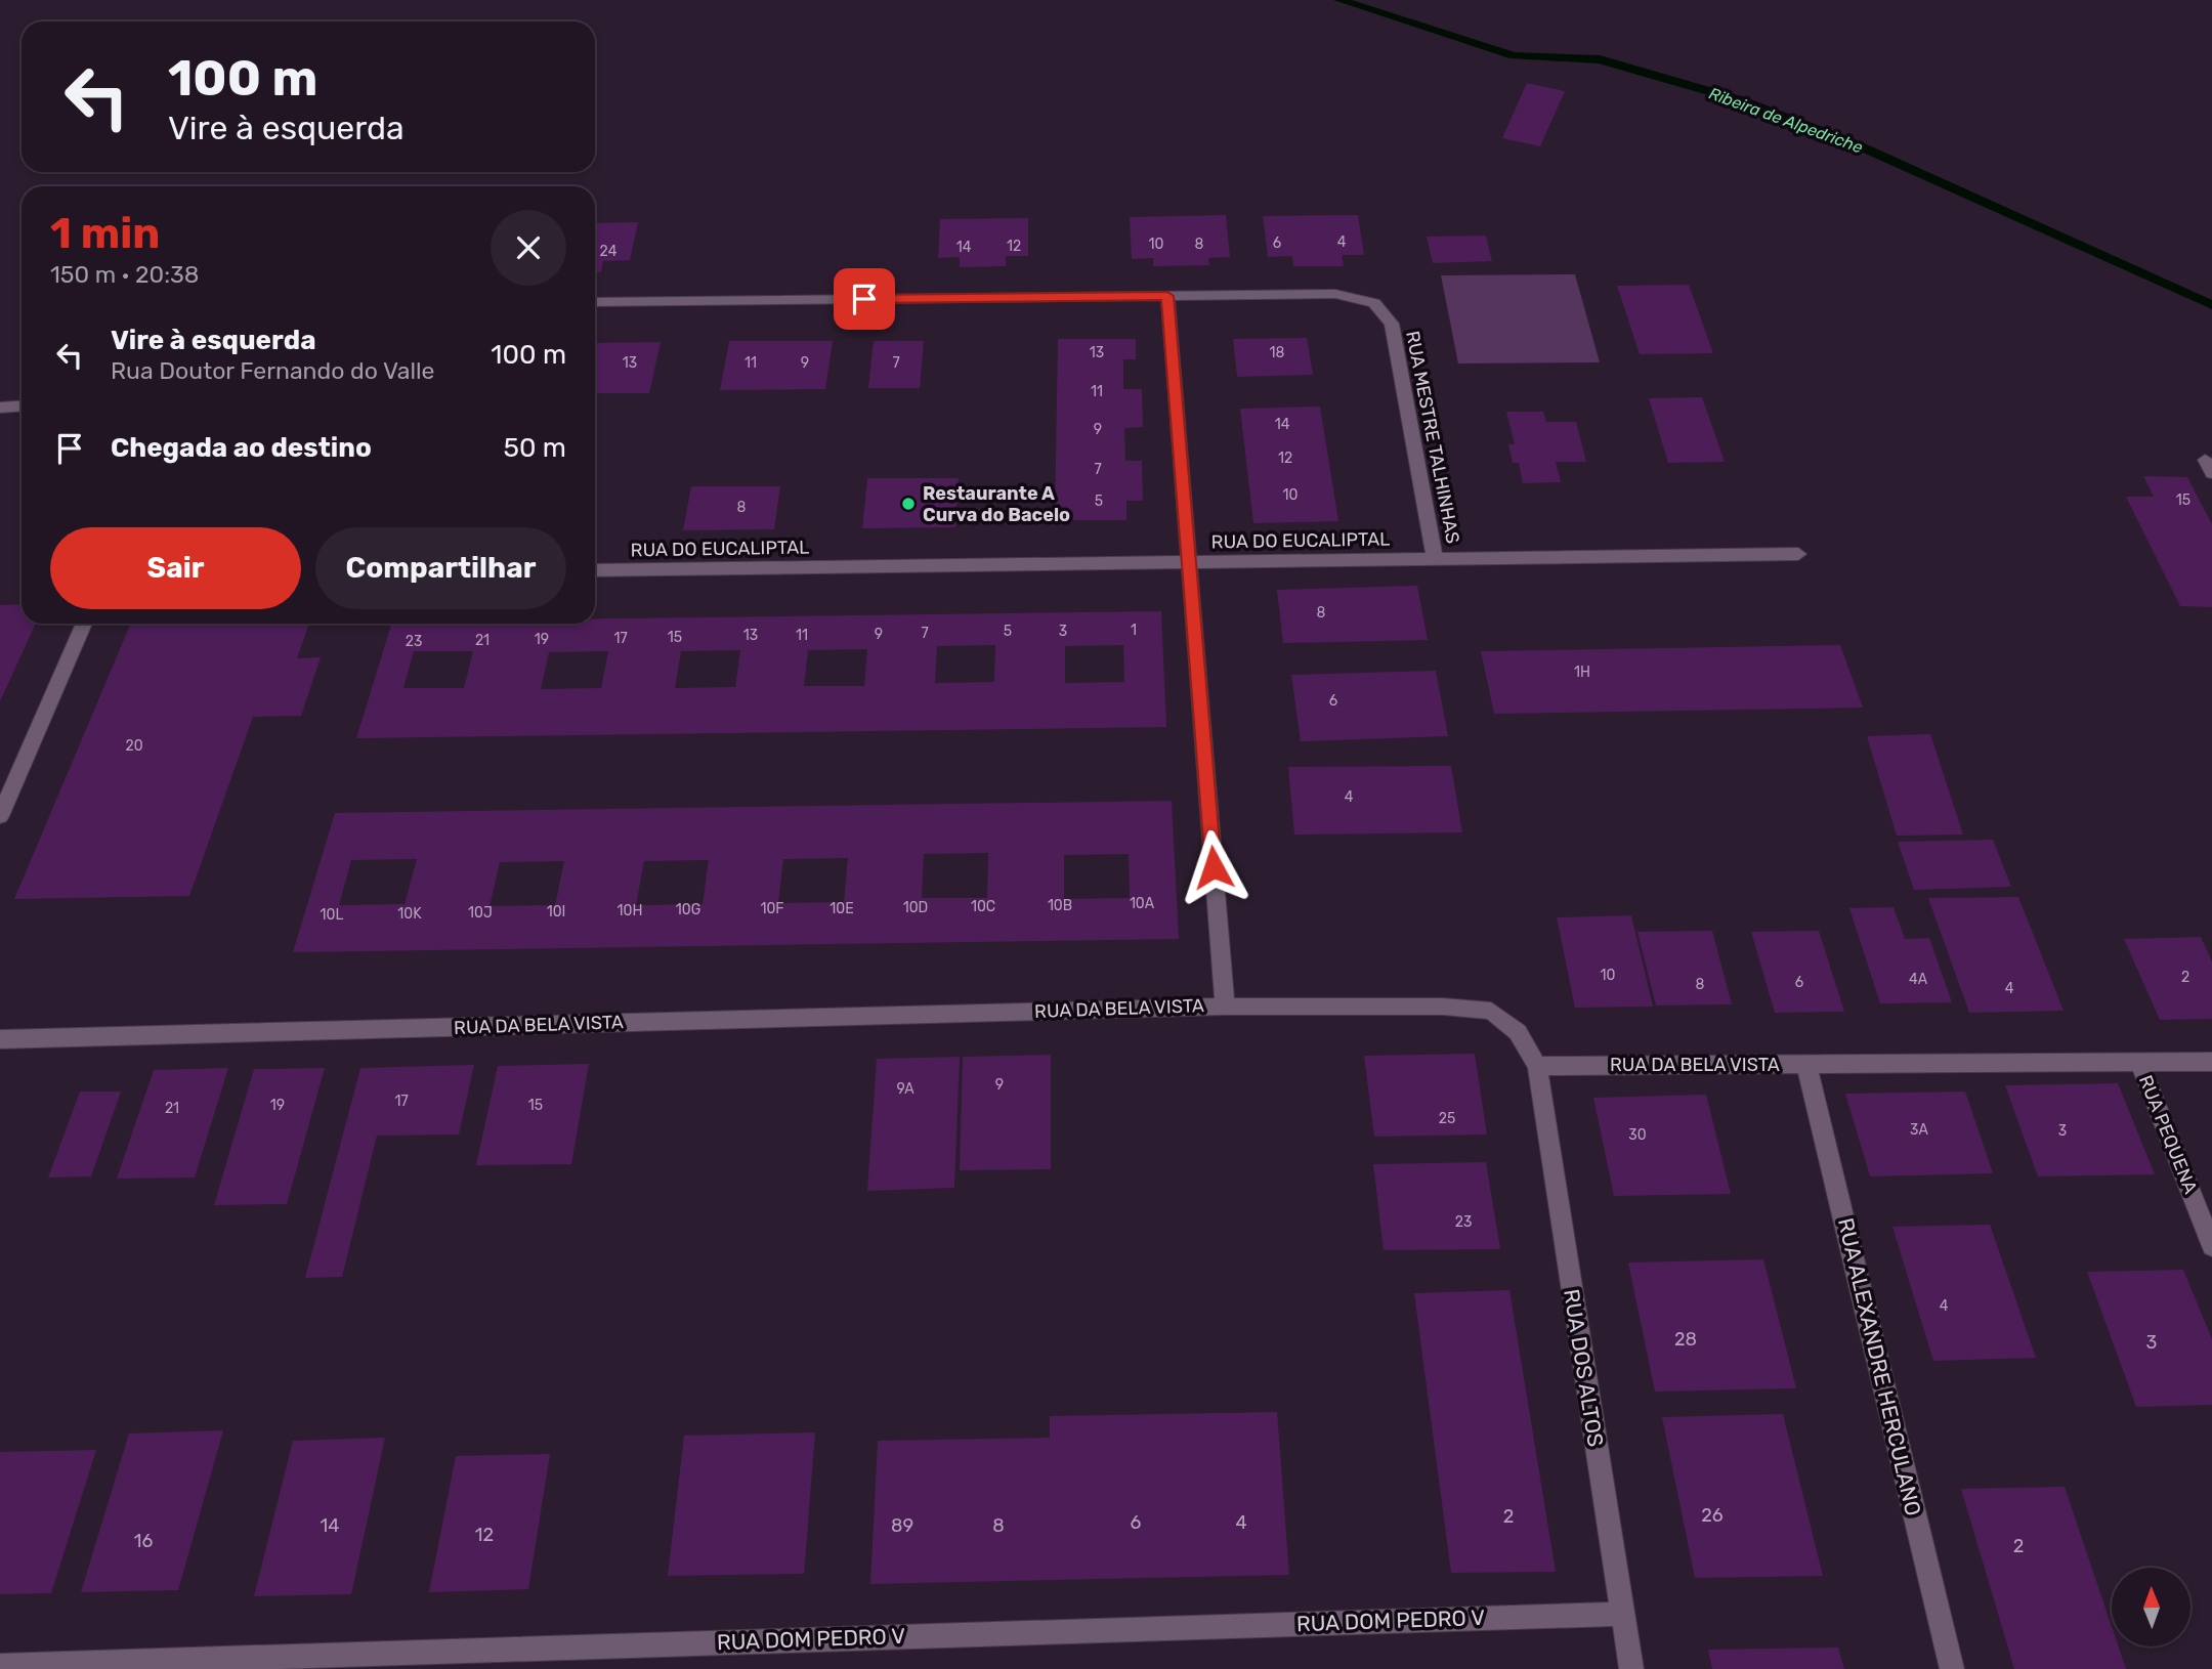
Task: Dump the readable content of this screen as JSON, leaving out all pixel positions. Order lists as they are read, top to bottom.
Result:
{
  "streets": {
    "street": [
      "RUA MESTRE TALHINHAS",
      "RUA DO EUCALIPTAL",
      "RUA DA BELA VISTA",
      "RUA PEQUENA",
      "RUA ALEXANDRE HERCULANO",
      "RUA DOS ALTOS",
      "RUA DOM PEDRO V"
    ]
  },
  "crossings": [
    ["RUA MESTRE TALHINHAS", "RUA DO EUCALIPTAL"],
    ["RUA DA BELA VISTA", "RUA PEQUENA"],
    ["RUA DA BELA VISTA", "RUA ALEXANDRE HERCULANO"],
    ["RUA DA BELA VISTA", "RUA DOS ALTOS"],
    ["RUA DOS ALTOS", "RUA DOM PEDRO V"]
  ],
  "water": ["Ribeira de Alpedriche"],
  "places": ["Restaurante A Curva do Bacelo"],
  "house_numbers": [
    "4",
    "6",
    "10",
    "8",
    "12",
    "14",
    "24",
    "13",
    "18",
    "13",
    "11",
    "9",
    "7",
    "11",
    "14",
    "9",
    "12",
    "7",
    "10",
    "15",
    "5",
    "8",
    "8",
    "1",
    "5",
    "3",
    "7",
    "9",
    "13",
    "11",
    "15",
    "17",
    "19",
    "21",
    "23",
    "1H",
    "6",
    "20",
    "4",
    "10A",
    "10B",
    "10C",
    "10D",
    "10F",
    "10E",
    "10G",
    "10H",
    "10I",
    "10J",
    "10K",
    "10L",
    "10",
    "2",
    "4A",
    "6",
    "8",
    "4",
    "9",
    "9A",
    "17",
    "19",
    "15",
    "21",
    "25",
    "3A",
    "3",
    "30",
    "23",
    "4",
    "28",
    "3",
    "26",
    "2",
    "6",
    "4",
    "14",
    "89",
    "8",
    "12",
    "16",
    "2"
  ],
  "north": "top",
  "page": {
    "turn": ["100 m", "Vire à esquerda"],
    "heading": ["1 min", "150 m · 20:38"],
    "list": [
      {
        "name": "Vire à esquerda",
        "note": "Rua Doutor Fernando do Valle",
        "value": "100 m"
      },
      {
        "name": "Chegada ao destino",
        "value": "50 m"
      }
    ],
    "buttons": ["Sair", "Compartilhar"]
  }
}
